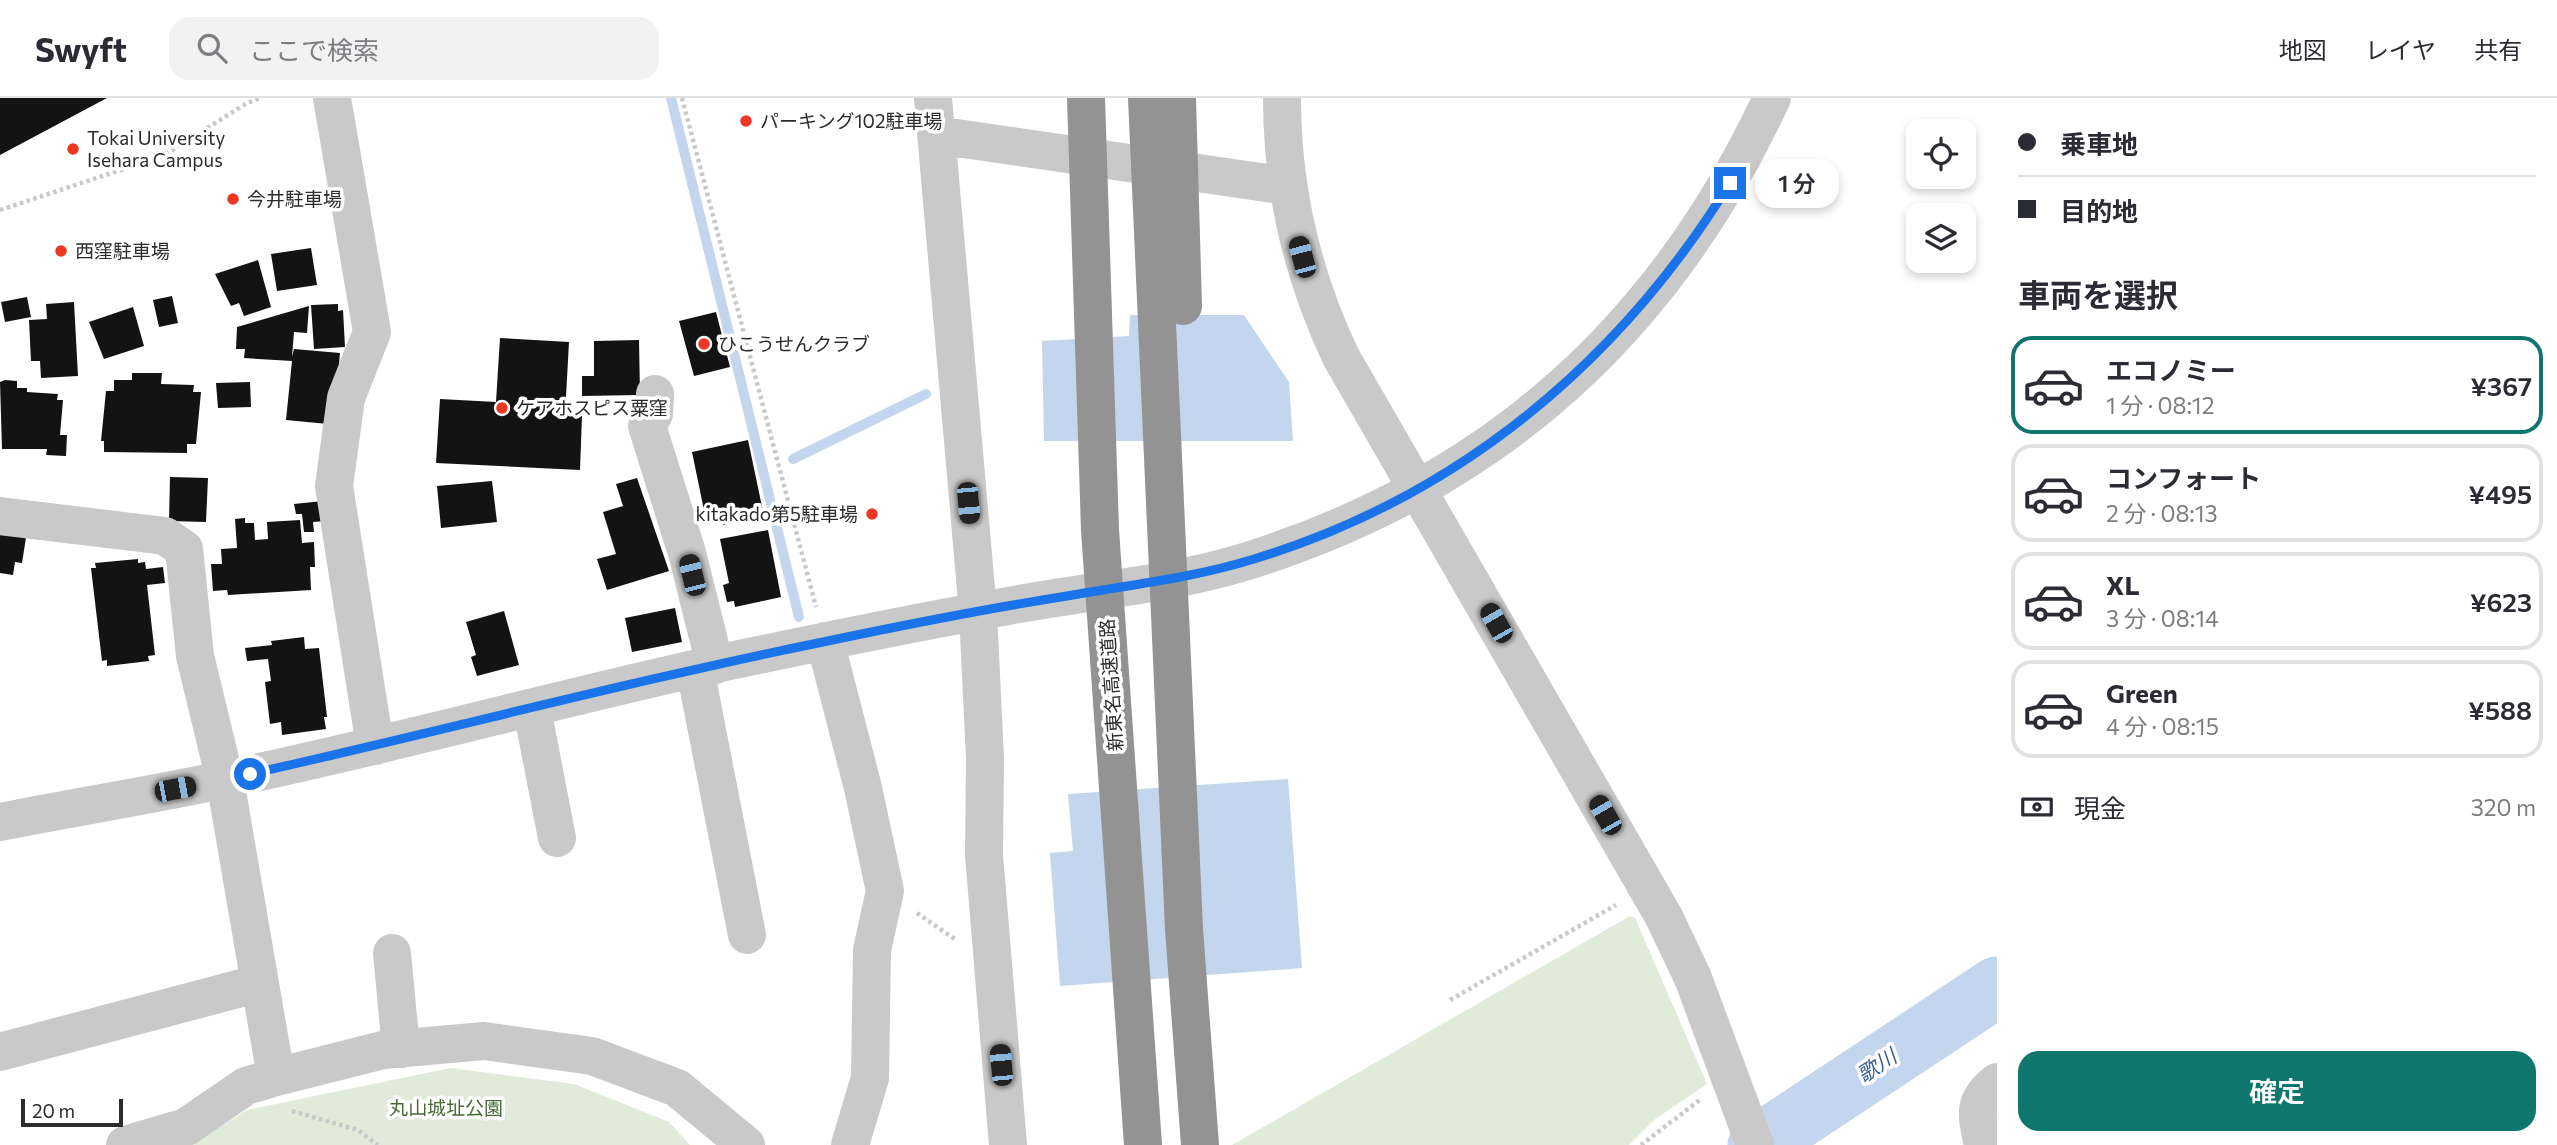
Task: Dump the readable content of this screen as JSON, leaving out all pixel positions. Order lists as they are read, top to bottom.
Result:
{
  "streets": {
    "highway": ["新東名高速道路"]
  },
  "water": ["歌川"],
  "parks": ["丸山城址公園"],
  "places": [
    "パーキング102駐車場",
    "Tokai University Isehara Campus",
    "今井駐車場",
    "西窪駐車場",
    "ひこうせんクラブ",
    "ケアホスピス粟窪",
    "kitakado第5駐車場"
  ],
  "scale_bar": "20 m",
  "page": {
    "header": "Swyft",
    "search": "ここで検索",
    "nav": ["地図", "レイヤ", "共有"],
    "banner": ["乗車地", "目的地"],
    "bubble": "1 分",
    "heading": "車両を選択",
    "list": [
      {
        "name": "エコノミー",
        "note": "1 分 · 08:12",
        "value": "¥367"
      },
      {
        "name": "コンフォート",
        "note": "2 分 · 08:13",
        "value": "¥495"
      },
      {
        "name": "XL",
        "note": "3 分 · 08:14",
        "value": "¥623"
      },
      {
        "name": "Green",
        "note": "4 分 · 08:15",
        "value": "¥588"
      }
    ],
    "pay": ["現金", "320 m"],
    "buttons": "確定",
    "scale": "20 m"
  }
}
